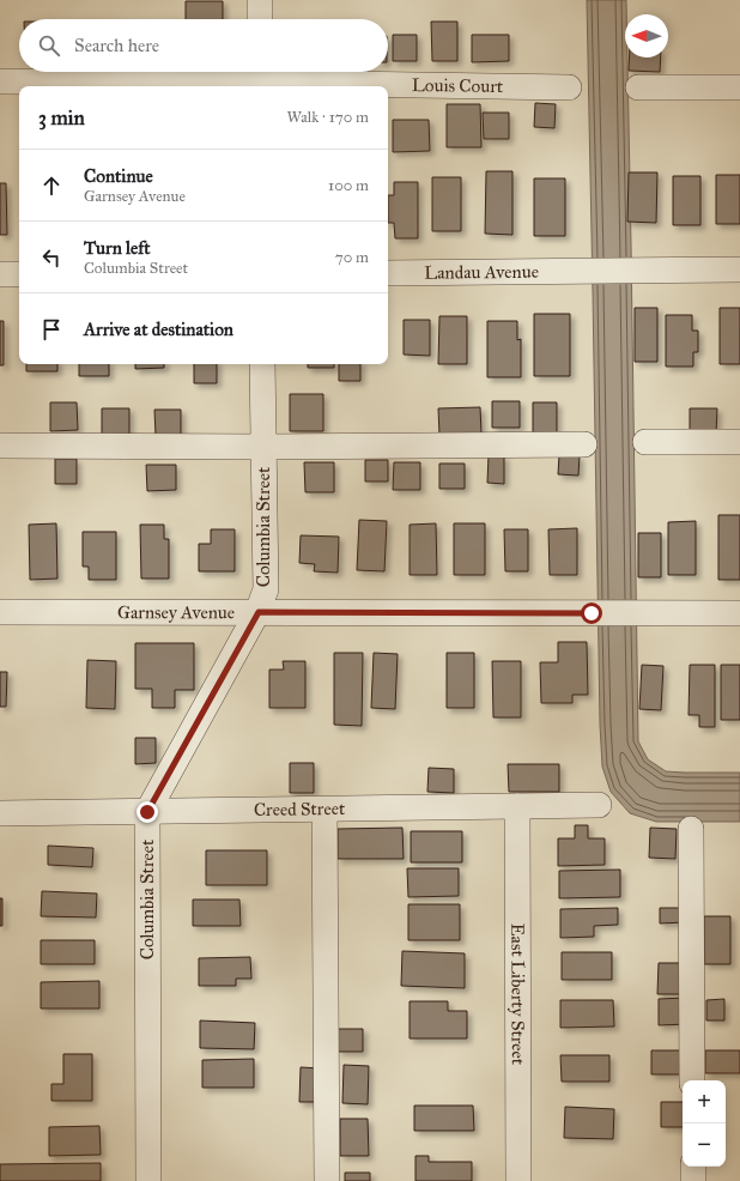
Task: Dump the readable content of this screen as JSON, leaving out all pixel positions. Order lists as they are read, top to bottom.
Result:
{
  "streets": {
    "street": [
      "Louis Court",
      "Landau Avenue",
      "Columbia Street",
      "Garnsey Avenue",
      "Creed Street",
      "East Liberty Street"
    ]
  },
  "crossings": [
    ["Columbia Street", "Garnsey Avenue"],
    ["Columbia Street", "Creed Street"],
    ["Creed Street", "East Liberty Street"]
  ],
  "north": "left",
  "page": {
    "search": "Search here",
    "heading": ["3 min", "Walk · 170 m"],
    "list": [
      ["Continue", "Garnsey Avenue", "100 m"],
      ["Turn left", "Columbia Street", "70 m"],
      "Arrive at destination"
    ],
    "map_buttons": ["+", "−"]
  }
}
